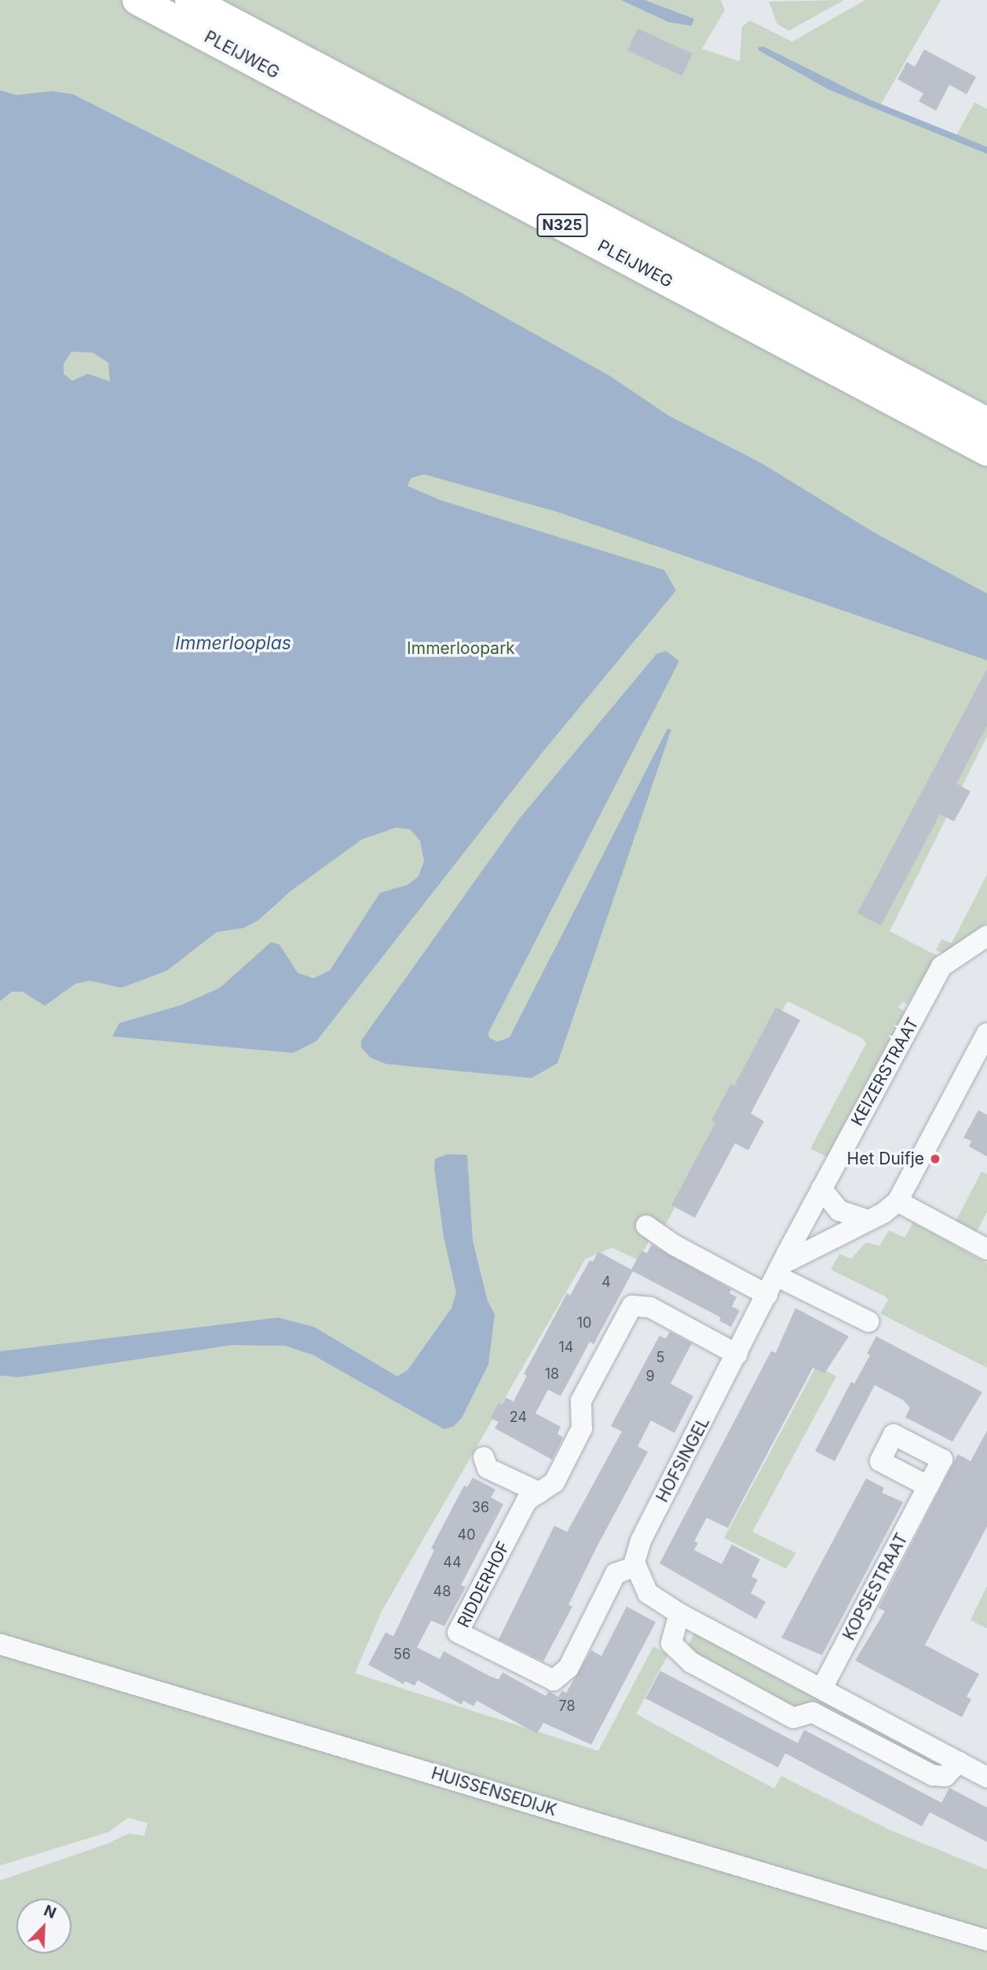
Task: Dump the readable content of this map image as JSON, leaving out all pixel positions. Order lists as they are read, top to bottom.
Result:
{
  "streets": {
    "highway": ["PLEIJWEG", "N325"],
    "street": [
      "KEIZERSTRAAT",
      "HOFSINGEL",
      "RIDDERHOF",
      "KOPSESTRAAT",
      "HUISSENSEDIJK"
    ]
  },
  "crossings": [
    ["KEIZERSTRAAT", "HOFSINGEL"],
    ["HOFSINGEL", "RIDDERHOF"]
  ],
  "water": ["Immerlooplas"],
  "parks": ["Immerloopark"],
  "places": ["Het Duifje"],
  "house_numbers": [
    "4",
    "10",
    "14",
    "5",
    "18",
    "9",
    "24",
    "36",
    "40",
    "44",
    "48",
    "56",
    "78"
  ],
  "north": "top right"
}
